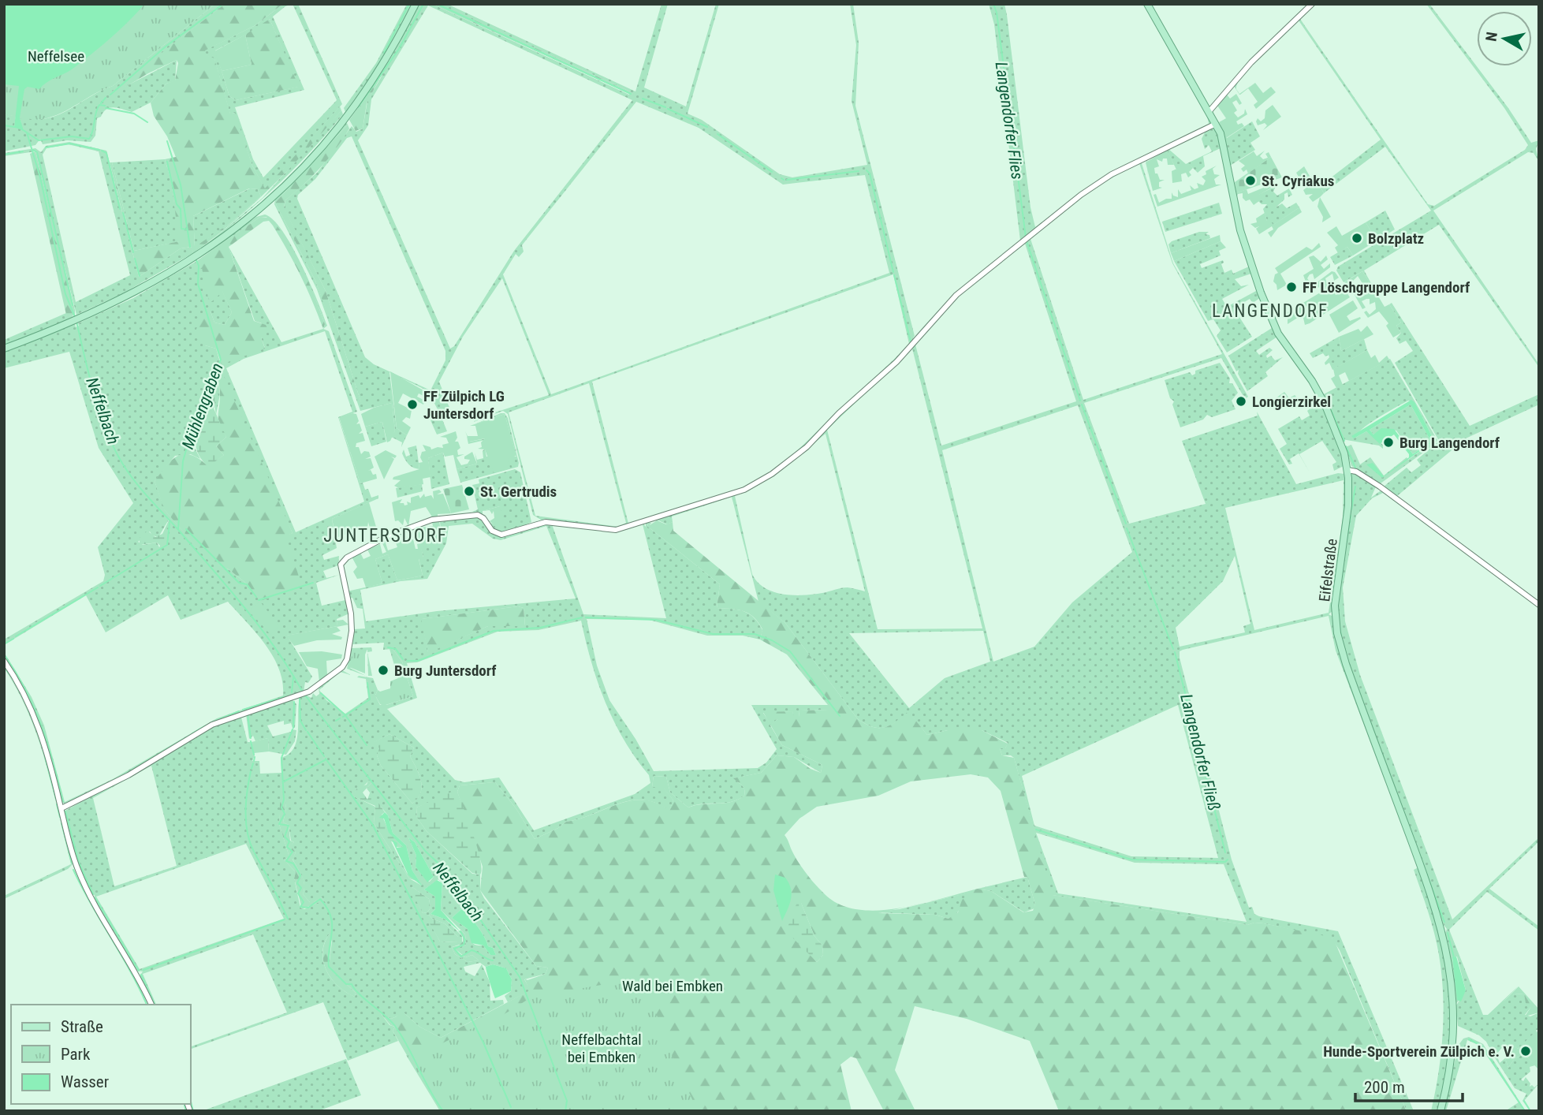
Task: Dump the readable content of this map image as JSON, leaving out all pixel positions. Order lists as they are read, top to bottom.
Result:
{
  "streets": {
    "main road": ["Eifelstraße"]
  },
  "districts": ["LANGENDORF", "JUNTERSDORF"],
  "water": [
    "Langendorfer Flies",
    "Mühlengraben",
    "Neffelbach",
    "Langendorfer Fließ"
  ],
  "parks": ["Neffelsee", "Wald bei Embken", "Neffelbachtal bei Embken"],
  "places": [
    "St. Cyriakus",
    "Bolzplatz",
    "FF Löschgruppe Langendorf",
    "Longierzirkel",
    "FF Zülpich LG Juntersdorf",
    "Burg Langendorf",
    "St. Gertrudis",
    "Burg Juntersdorf",
    "Hunde-Sportverein Zülpich e. V."
  ],
  "legend": ["Straße", "Park", "Wasser"],
  "scale_bar": "200 m",
  "north": "left"
}
